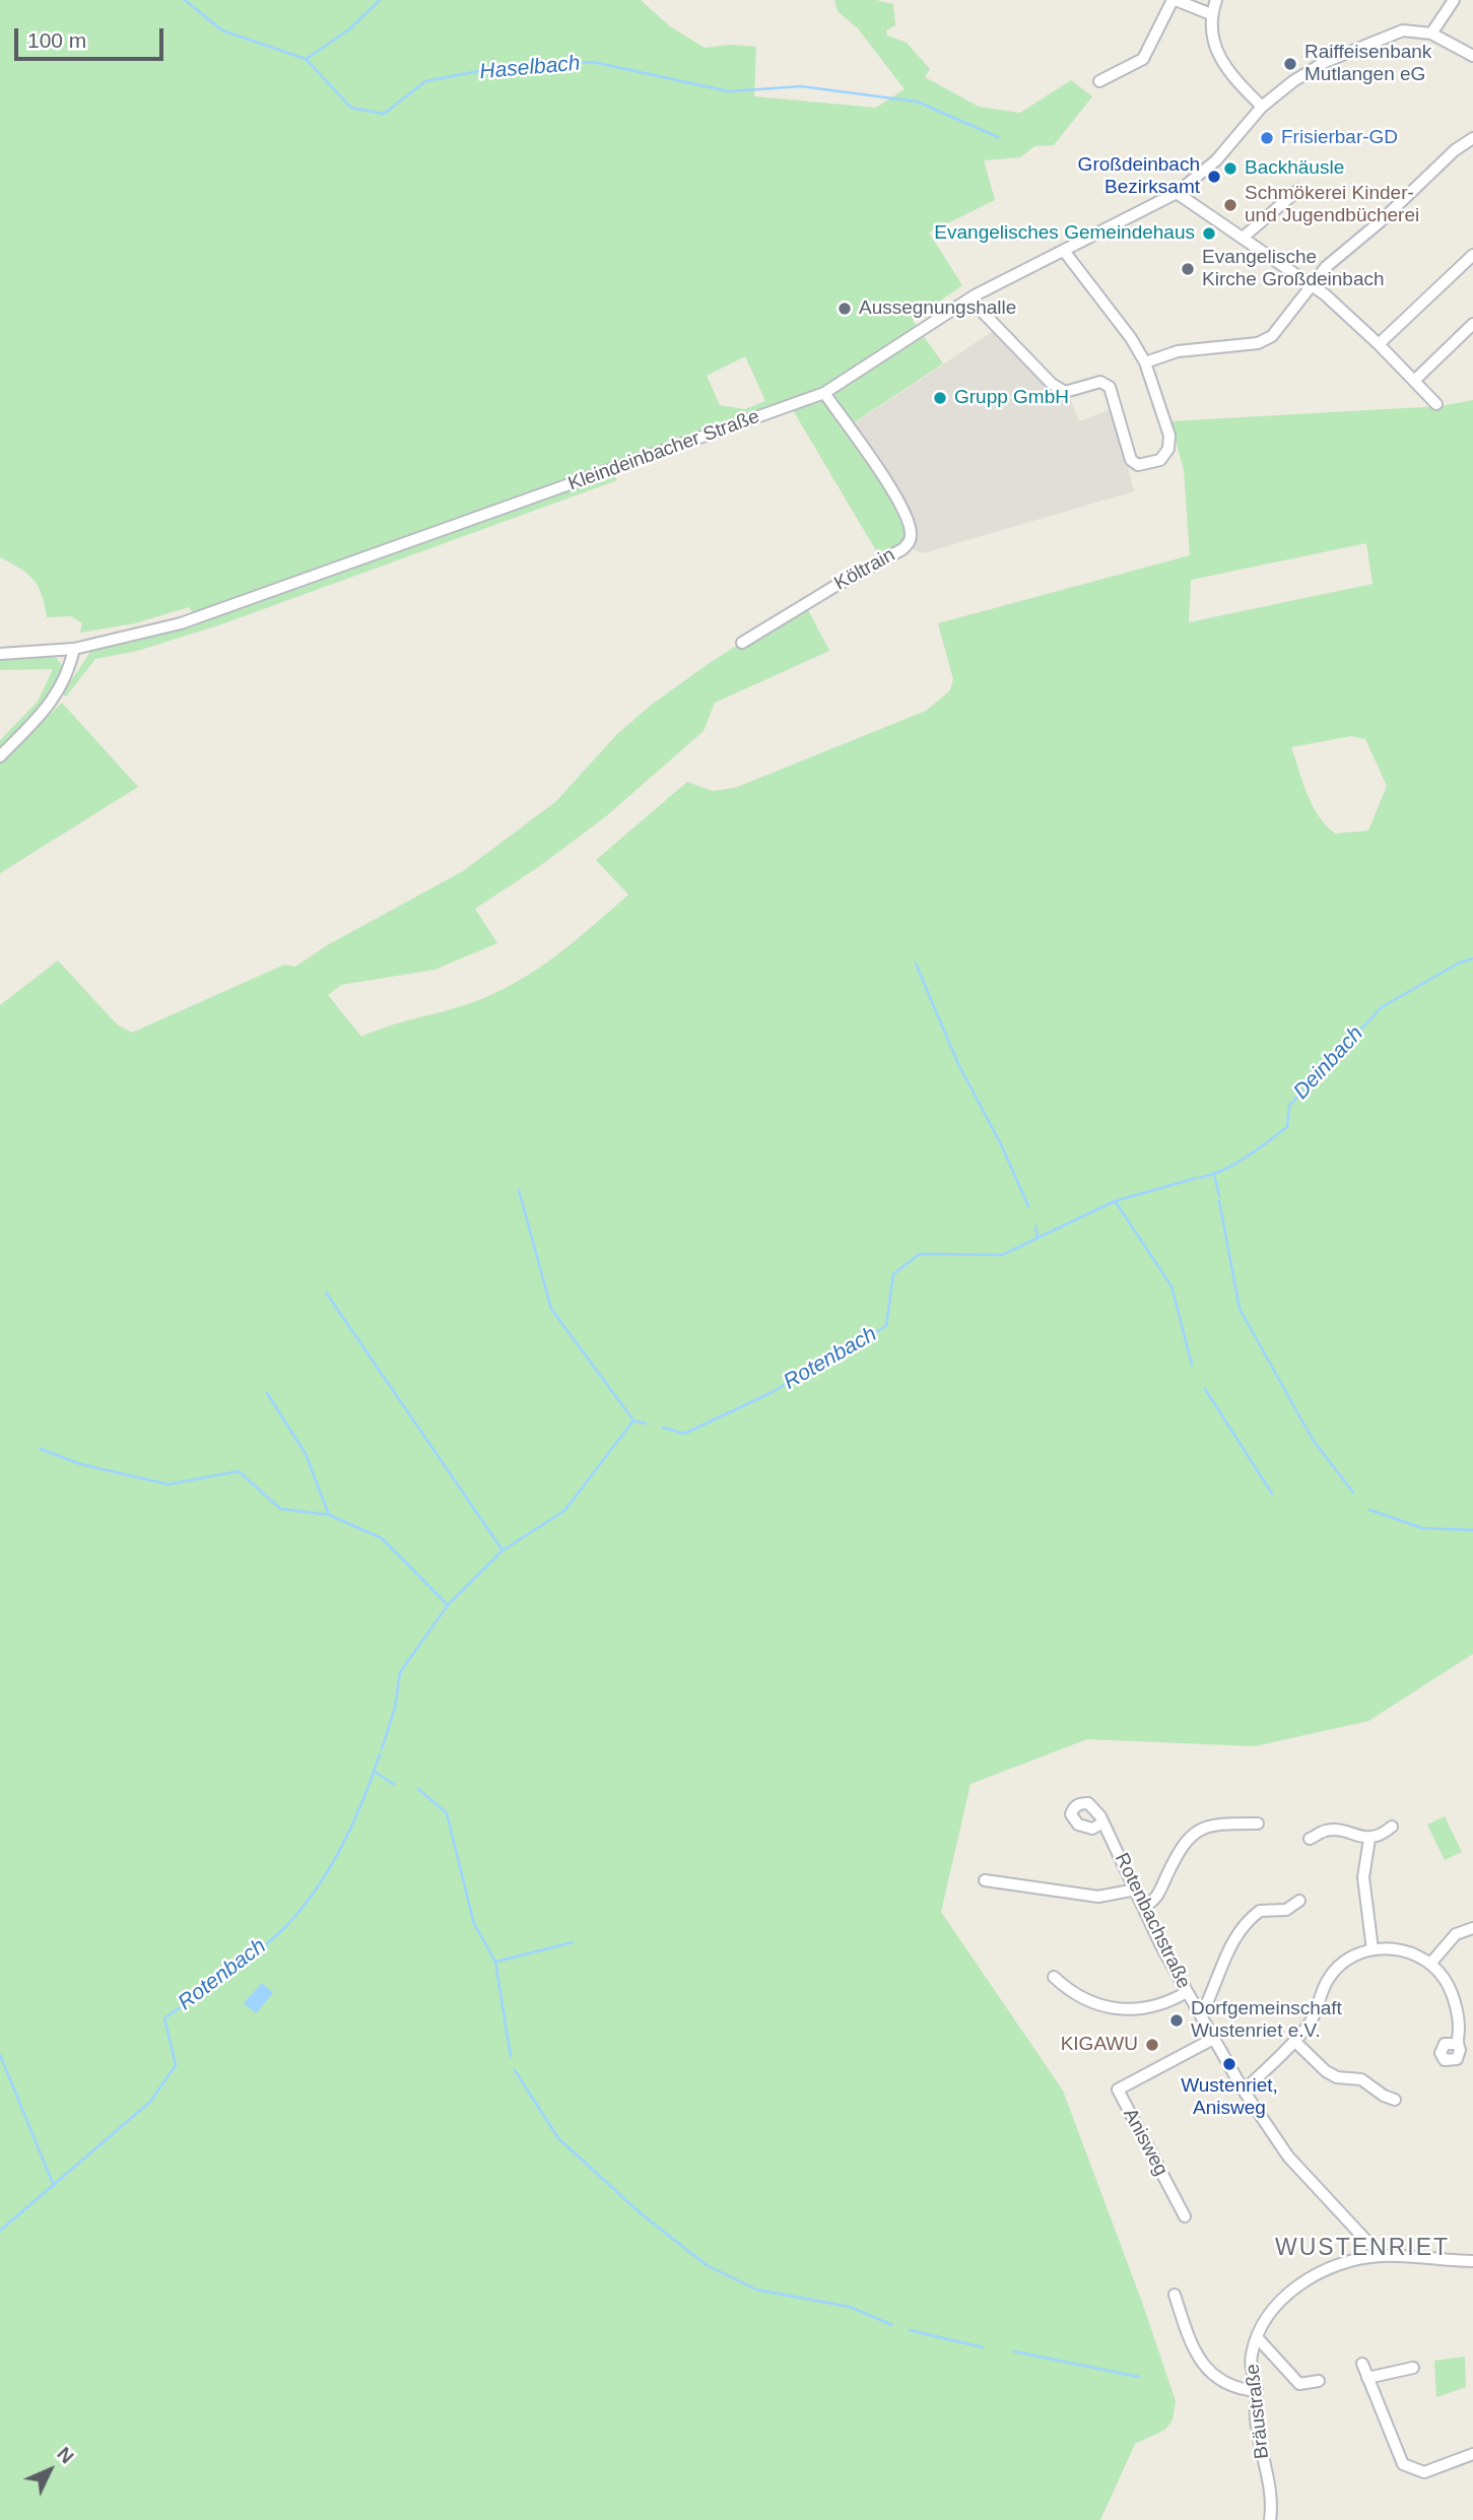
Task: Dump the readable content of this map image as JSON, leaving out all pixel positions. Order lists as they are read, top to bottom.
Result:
{
  "streets": {
    "street": [
      "Kleindeinbacher Straße",
      "Költrain",
      "Rotenbachstraße",
      "Anisweg",
      "Bräustraße"
    ]
  },
  "crossings": [
    ["Kleindeinbacher Straße", "Költrain"],
    ["Rotenbachstraße", "Anisweg"],
    ["Rotenbachstraße", "Bräustraße"]
  ],
  "districts": ["WUSTENRIET"],
  "water": ["Haselbach", "Deinbach", "Rotenbach"],
  "places": [
    "Raiffeisenbank Mutlangen eG",
    "Frisierbar-GD",
    "Backhäusle",
    "Großdeinbach Bezirksamt",
    "Schmökerei Kinder- und Jugendbücherei",
    "Evangelisches Gemeindehaus",
    "Evangelische Kirche Großdeinbach",
    "Aussegnungshalle",
    "Grupp GmbH",
    "Dorfgemeinschaft Wustenriet e.V.",
    "KIGAWU",
    "Wustenriet, Anisweg"
  ],
  "scale_bar": "100 m",
  "north": "top right"
}
